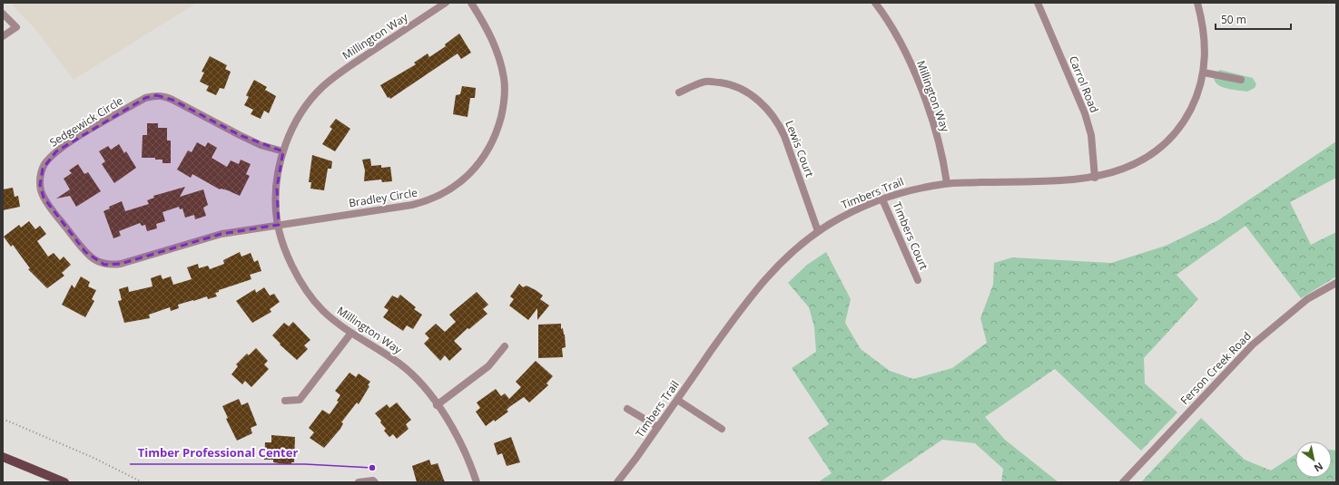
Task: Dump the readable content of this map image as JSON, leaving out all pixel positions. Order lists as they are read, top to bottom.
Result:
{
  "streets": {
    "street": [
      "Millington Way",
      "Carrol Road",
      "Sedgewick Circle",
      "Lewis Court",
      "Timbers Trail",
      "Bradley Circle",
      "Timbers Court",
      "Ferson Creek Road"
    ]
  },
  "crossings": [
    ["Millington Way", "Sedgewick Circle"],
    ["Millington Way", "Timbers Trail"],
    ["Millington Way", "Bradley Circle"],
    ["Carrol Road", "Timbers Trail"],
    ["Sedgewick Circle", "Bradley Circle"],
    ["Lewis Court", "Timbers Trail"],
    ["Timbers Trail", "Timbers Court"]
  ],
  "places": ["Timber Professional Center"],
  "scale_bar": "50 m",
  "north": "bottom right"
}
